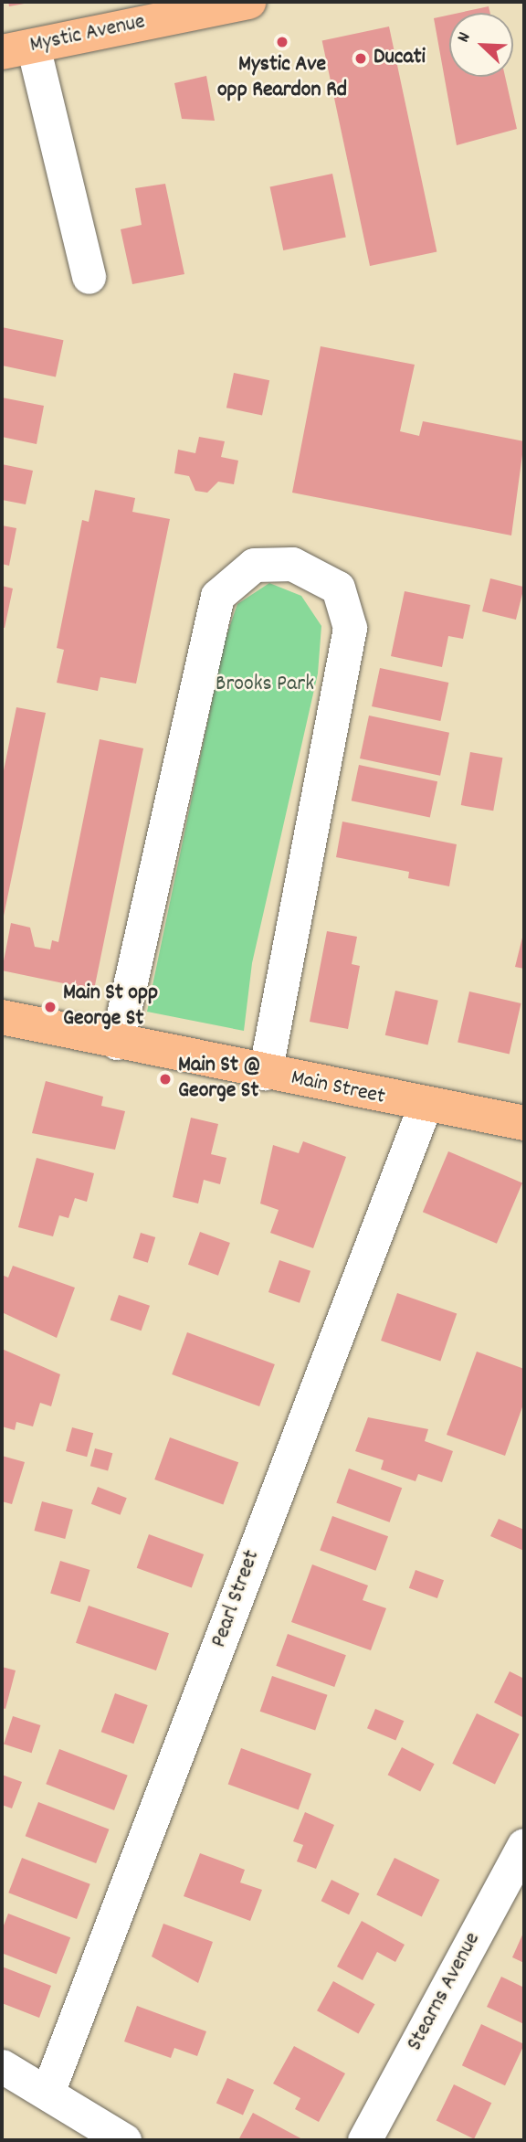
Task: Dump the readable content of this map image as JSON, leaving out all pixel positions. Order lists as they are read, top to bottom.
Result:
{
  "streets": {
    "main road": ["Mystic Avenue", "Main Street"],
    "street": ["Pearl Street", "Stearns Avenue"]
  },
  "crossings": [
    ["Main Street", "Pearl Street"]
  ],
  "parks": ["Brooks Park"],
  "places": [
    "Mystic Ave opp Reardon Rd",
    "Ducati",
    "Main St opp George St",
    "Main St @ George St"
  ],
  "north": "top left"
}
